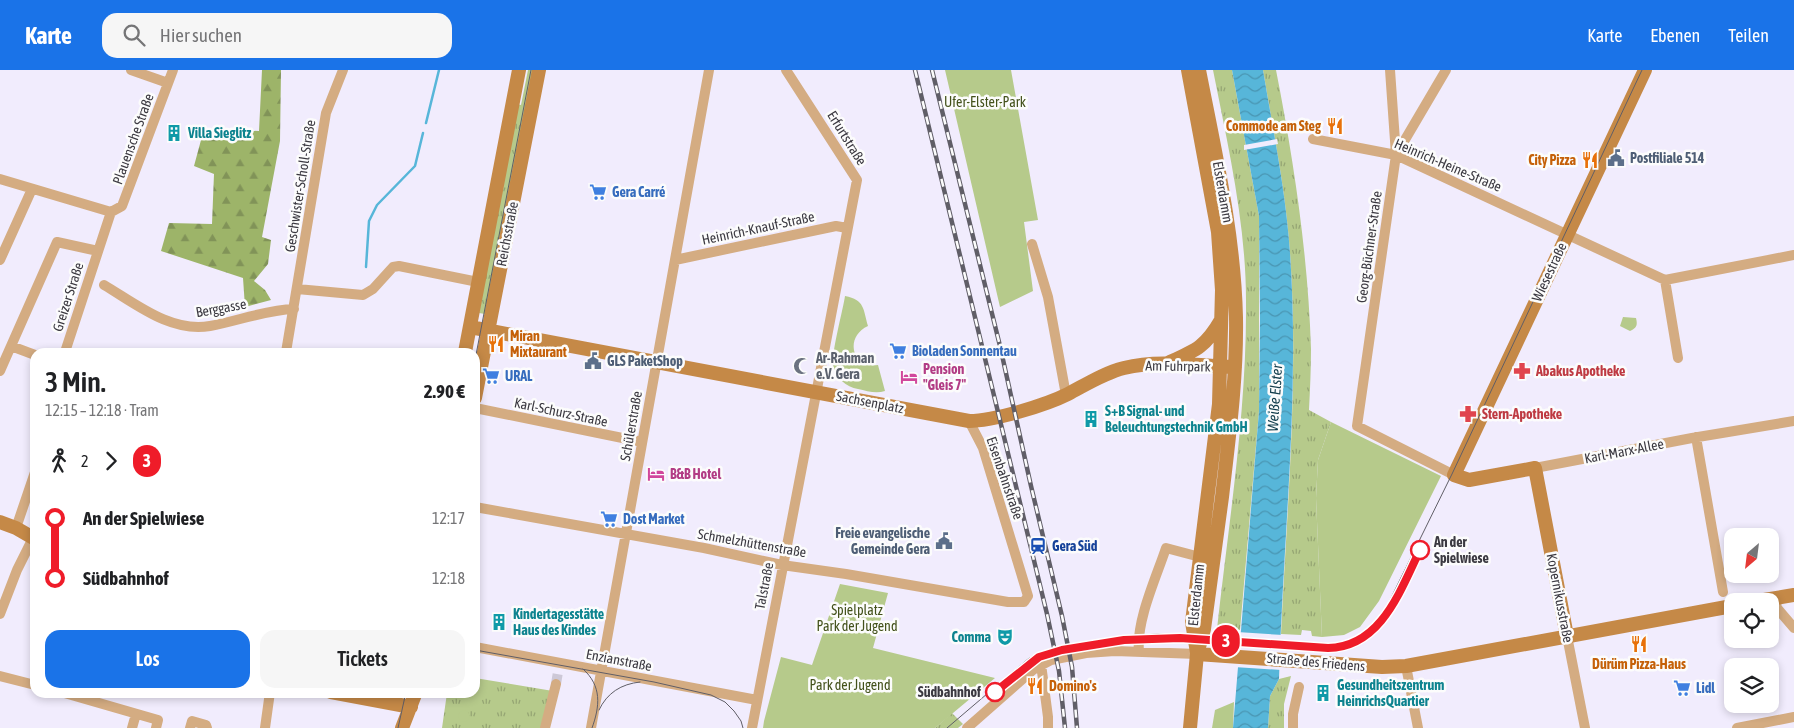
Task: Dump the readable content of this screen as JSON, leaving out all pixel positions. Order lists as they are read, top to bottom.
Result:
{
  "streets": {
    "main road": [
      "Elsterdamm",
      "Reichsstraße",
      "Wiesestraße",
      "Am Fuhrpark",
      "Sachsenplatz",
      "Karl-Marx-Allee",
      "Kopernikusstraße",
      "Straße des Friedens"
    ],
    "street": [
      "Erfurtstraße",
      "Plauensche Straße",
      "Heinrich-Heine-Straße",
      "Geschwister-Scholl-Straße",
      "Heinrich-Knauf-Straße",
      "Georg-Büchner-Straße",
      "Greizer Straße",
      "Berggasse",
      "Karl-Schurz-Straße",
      "Schülerstraße",
      "Eisenbahnstraße",
      "Schmelzhüttenstraße",
      "Talstraße",
      "Enzianstraße"
    ]
  },
  "crossings": [
    ["Erfurtstraße", "Heinrich-Knauf-Straße"],
    ["Plauensche Straße", "Greizer Straße"],
    ["Heinrich-Heine-Straße", "Georg-Büchner-Straße"],
    ["Heinrich-Heine-Straße", "Wiesestraße"],
    ["Geschwister-Scholl-Straße", "Berggasse"],
    ["Elsterdamm", "Am Fuhrpark"],
    ["Elsterdamm", "Straße des Friedens"],
    ["Heinrich-Knauf-Straße", "Schülerstraße"],
    ["Reichsstraße", "Sachsenplatz"],
    ["Georg-Büchner-Straße", "Wiesestraße"],
    ["Georg-Büchner-Straße", "Karl-Marx-Allee"],
    ["Wiesestraße", "Karl-Marx-Allee"],
    ["Am Fuhrpark", "Sachsenplatz"],
    ["Am Fuhrpark", "Eisenbahnstraße"],
    ["Sachsenplatz", "Schülerstraße"],
    ["Sachsenplatz", "Eisenbahnstraße"],
    ["Sachsenplatz", "Talstraße"],
    ["Karl-Schurz-Straße", "Schülerstraße"],
    ["Schülerstraße", "Schmelzhüttenstraße"],
    ["Schülerstraße", "Enzianstraße"],
    ["Karl-Marx-Allee", "Kopernikusstraße"],
    ["Eisenbahnstraße", "Schmelzhüttenstraße"],
    ["Schmelzhüttenstraße", "Talstraße"],
    ["Talstraße", "Enzianstraße"],
    ["Kopernikusstraße", "Straße des Friedens"]
  ],
  "water": ["Weiße Elster"],
  "parks": ["Ufer-Elster-Park", "Spielplatz Park der Jugend", "Park der Jugend"],
  "places": {
    "restaurant": [
      "Commode am Steg",
      "City Pizza",
      "Miran Mixtaurant",
      "Dürüm Pizza-Haus",
      "Domino's"
    ],
    "building": [
      "Villa Sieglitz",
      "S+B Signal- und Beleuchtungstechnik GmbH",
      "Kindertagesstätte Haus des Kindes",
      "Gesundheitszentrum HeinrichsQuartier"
    ],
    "public building": ["Postfiliale 514", "GLS PaketShop", "Freie evangelische Gemeinde Gera"],
    "supermarket": [
      "Gera Carré",
      "Bioladen Sonnentau",
      "URAL",
      "Dost Market",
      "Lidl"
    ],
    "mosque": ["Ar-Rahman e.V. Gera"],
    "pharmacy": ["Abakus Apotheke", "Stern-Apotheke"],
    "hotel": ["Pension \"Gleis 7\"", "B&B Hotel"],
    "station": ["Gera Süd"],
    "other": ["An der Spielwiese", "Südbahnhof"],
    "theatre": ["Comma"]
  },
  "lines": ["tram line 3"],
  "north": "bottom left",
  "page": {
    "header": "Karte",
    "search": "Hier suchen",
    "nav": ["Karte", "Ebenen", "Teilen"],
    "on_map": "3",
    "heading": ["3 Min.", "12:15 – 12:18 · Tram", "2.90 €"],
    "legs": ["2", "3"],
    "list": [
      {
        "name": "An der Spielwiese",
        "value": "12:17"
      },
      {
        "name": "Südbahnhof",
        "value": "12:18"
      }
    ],
    "buttons": ["Los", "Tickets"]
  }
}
